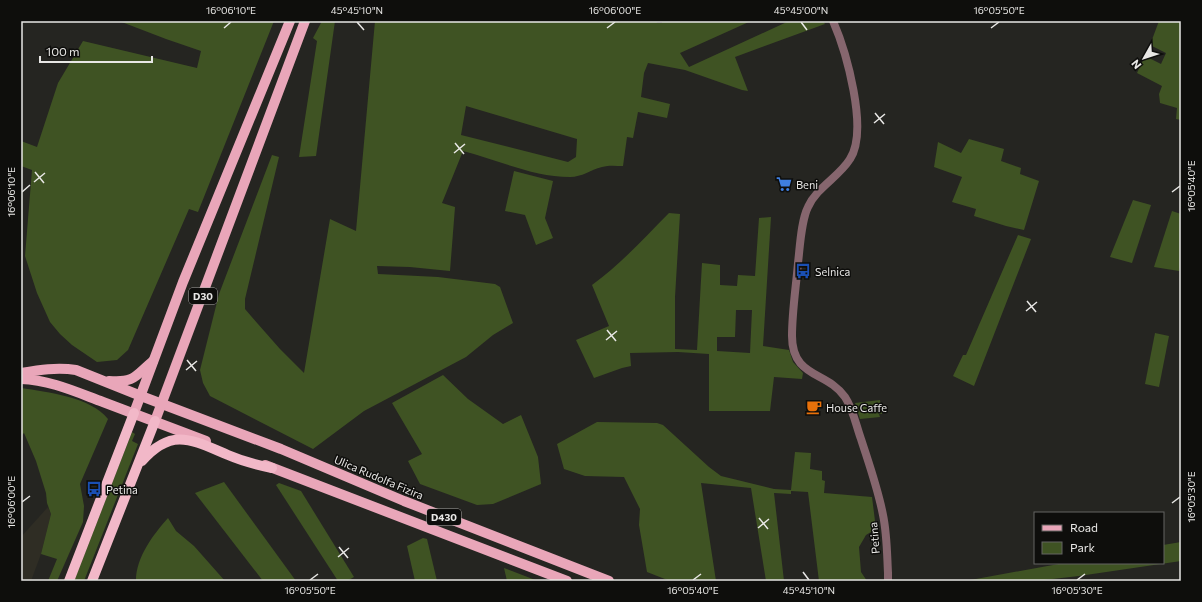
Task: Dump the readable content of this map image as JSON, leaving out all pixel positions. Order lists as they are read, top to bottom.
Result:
{
  "streets": {
    "highway": ["D30"],
    "main road": ["Ulica Rudolfa Fizira", "D430"],
    "street": ["Petina"]
  },
  "crossings": [
    ["D30", "Ulica Rudolfa Fizira"],
    ["D30", "D430"]
  ],
  "places": {
    "supermarket": ["Beni"],
    "bus stop": ["Selnica", "Petina"],
    "cafe": ["House Caffe"]
  },
  "legend": ["Road", "Park"],
  "scale_bar": "100 m",
  "north": "bottom left",
  "coordinates": [
    "16°06'10\"E",
    "45°45'10\"N",
    "16°06'00\"E",
    "45°45'00\"N",
    "16°05'50\"E",
    "16°05'40\"E",
    "16°05'30\"E"
  ]
}
